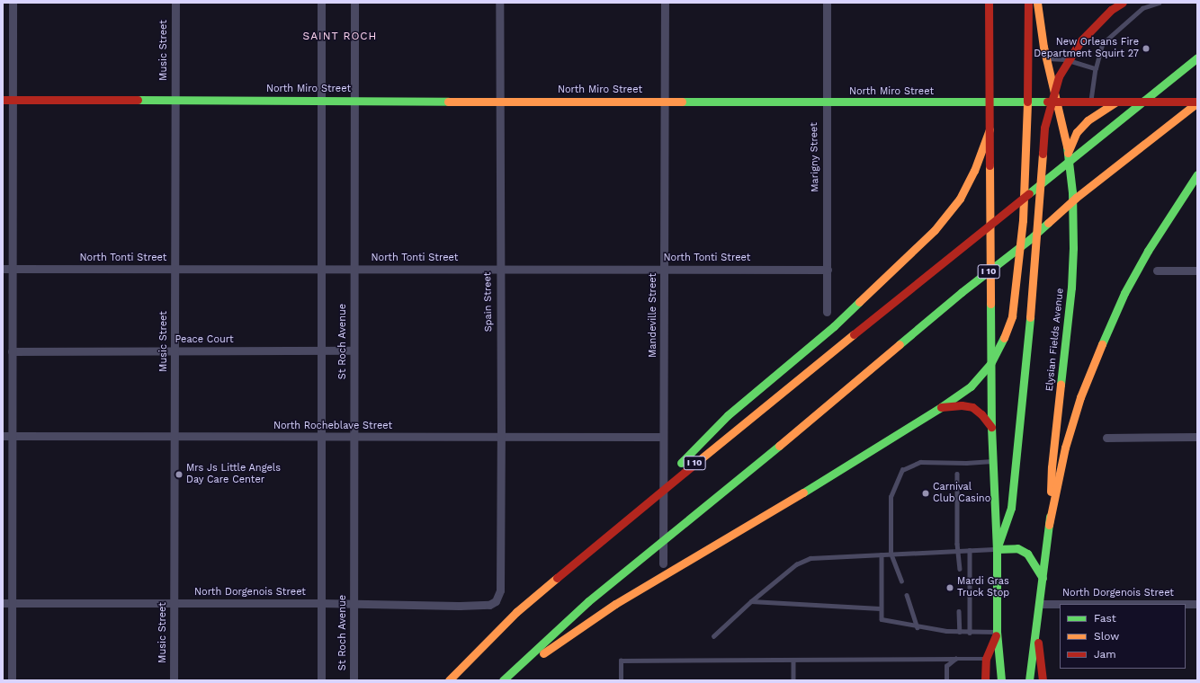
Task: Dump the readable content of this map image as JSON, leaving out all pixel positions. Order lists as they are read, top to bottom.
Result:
{
  "streets": {
    "main road": ["North Miro Street", "I 10", "Elysian Fields Avenue"],
    "street": [
      "Music Street",
      "Marigny Street",
      "North Tonti Street",
      "Spain Street",
      "Mandeville Street",
      "Peace Court",
      "St Roch Avenue",
      "North Rocheblave Street",
      "North Dorgenois Street"
    ]
  },
  "crossings": [
    ["Music Street", "North Miro Street"],
    ["Music Street", "North Tonti Street"],
    ["Music Street", "Peace Court"],
    ["Music Street", "North Rocheblave Street"],
    ["Music Street", "North Dorgenois Street"],
    ["North Miro Street", "Marigny Street"],
    ["North Miro Street", "I 10"],
    ["North Miro Street", "Spain Street"],
    ["North Miro Street", "Mandeville Street"],
    ["North Miro Street", "Elysian Fields Avenue"],
    ["North Miro Street", "St Roch Avenue"],
    ["Marigny Street", "North Tonti Street"],
    ["North Tonti Street", "Spain Street"],
    ["North Tonti Street", "Mandeville Street"],
    ["North Tonti Street", "St Roch Avenue"],
    ["Spain Street", "North Rocheblave Street"],
    ["Spain Street", "North Dorgenois Street"],
    ["Mandeville Street", "North Rocheblave Street"],
    ["Peace Court", "St Roch Avenue"],
    ["Elysian Fields Avenue", "North Dorgenois Street"],
    ["St Roch Avenue", "North Rocheblave Street"],
    ["St Roch Avenue", "North Dorgenois Street"]
  ],
  "districts": ["SAINT ROCH"],
  "places": [
    "New Orleans Fire Department Squirt 27",
    "Mrs Js Little Angels Day Care Center",
    "Carnival Club Casino",
    "Mardi Gras Truck Stop"
  ],
  "legend": ["Fast", "Slow", "Jam"]
}
